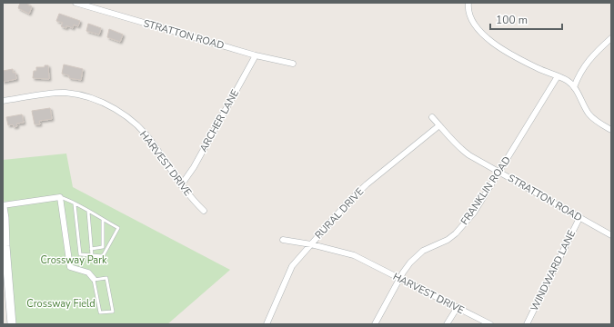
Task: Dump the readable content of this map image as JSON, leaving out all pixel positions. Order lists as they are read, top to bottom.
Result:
{
  "streets": {
    "street": [
      "STRATTON ROAD",
      "ARCHER LANE",
      "HARVEST DRIVE",
      "FRANKLIN ROAD",
      "RURAL DRIVE",
      "WINDWARD LANE"
    ]
  },
  "crossings": [
    ["STRATTON ROAD", "ARCHER LANE"],
    ["STRATTON ROAD", "FRANKLIN ROAD"],
    ["STRATTON ROAD", "RURAL DRIVE"],
    ["STRATTON ROAD", "WINDWARD LANE"],
    ["ARCHER LANE", "HARVEST DRIVE"],
    ["HARVEST DRIVE", "FRANKLIN ROAD"],
    ["HARVEST DRIVE", "RURAL DRIVE"]
  ],
  "parks": ["Crossway Park", "Crossway Field"],
  "scale_bar": "100 m"
}
